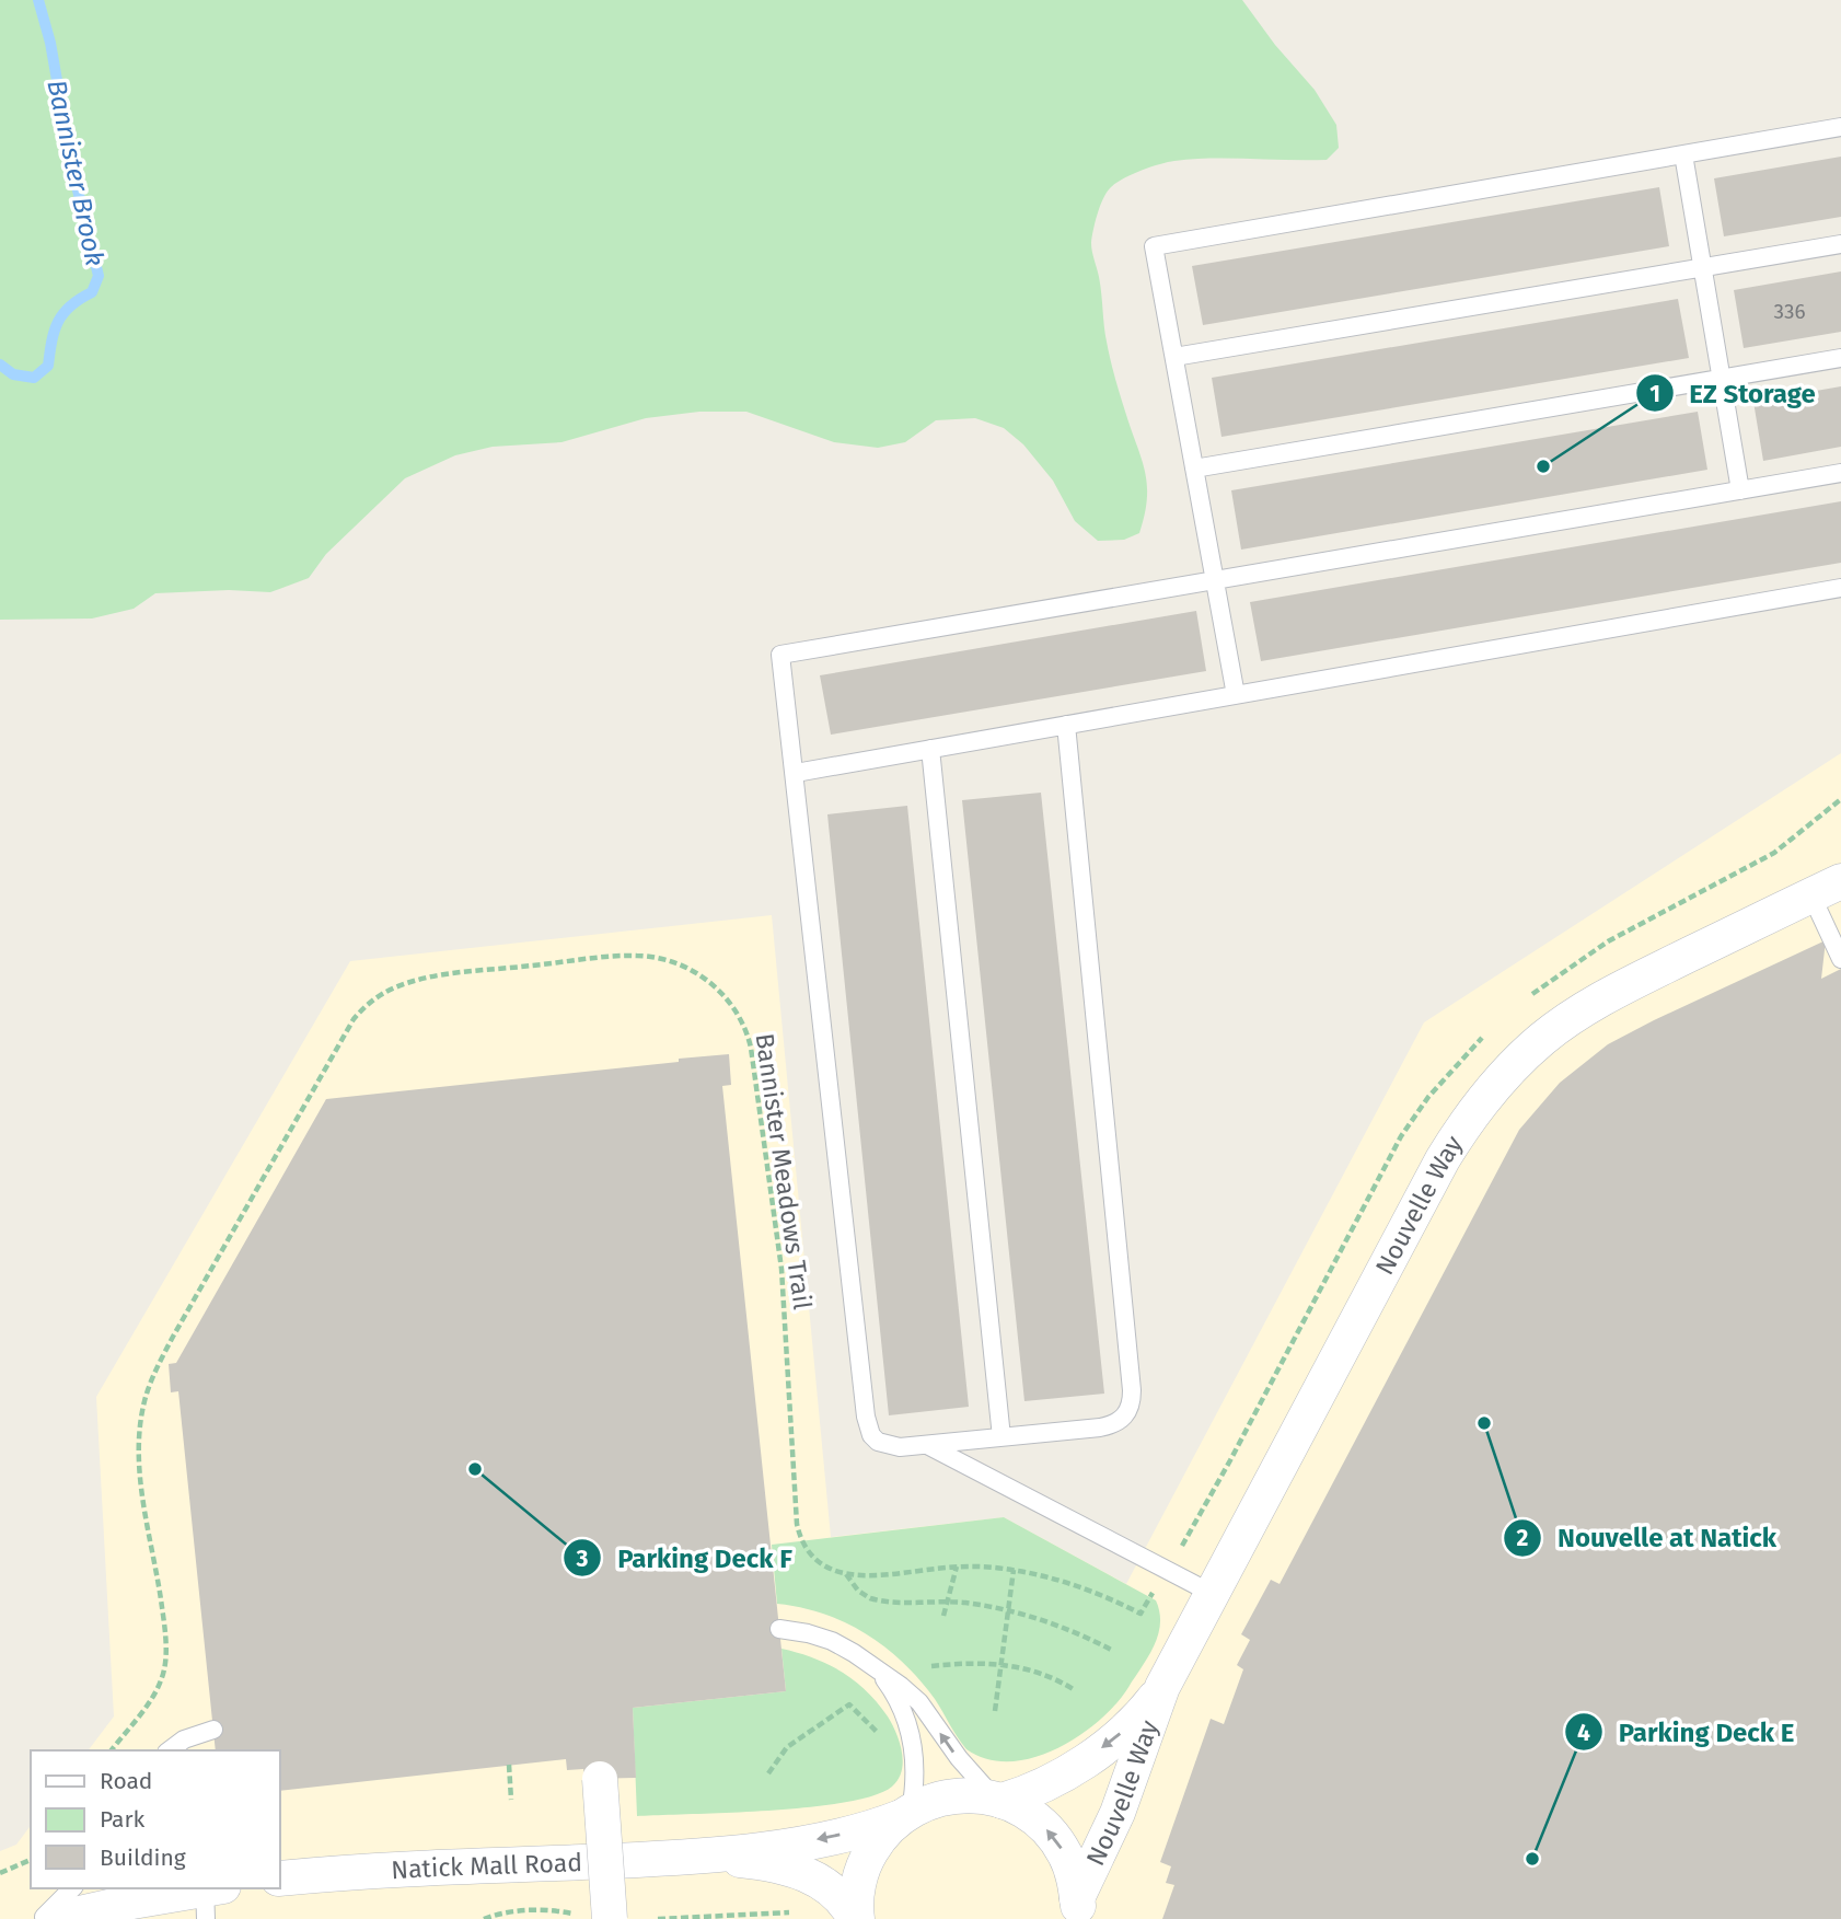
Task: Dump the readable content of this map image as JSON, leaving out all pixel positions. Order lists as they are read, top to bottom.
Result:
{
  "streets": {
    "street": ["Nouvelle Way", "Natick Mall Road"],
    "path": ["Bannister Meadows Trail"]
  },
  "crossings": [
    ["Nouvelle Way", "Natick Mall Road"]
  ],
  "water": ["Bannister Brook"],
  "places": [
    "EZ Storage",
    "Nouvelle at Natick",
    "Parking Deck F",
    "Parking Deck E"
  ],
  "house_numbers": ["336"],
  "legend": ["Road", "Park", "Building"]
}
